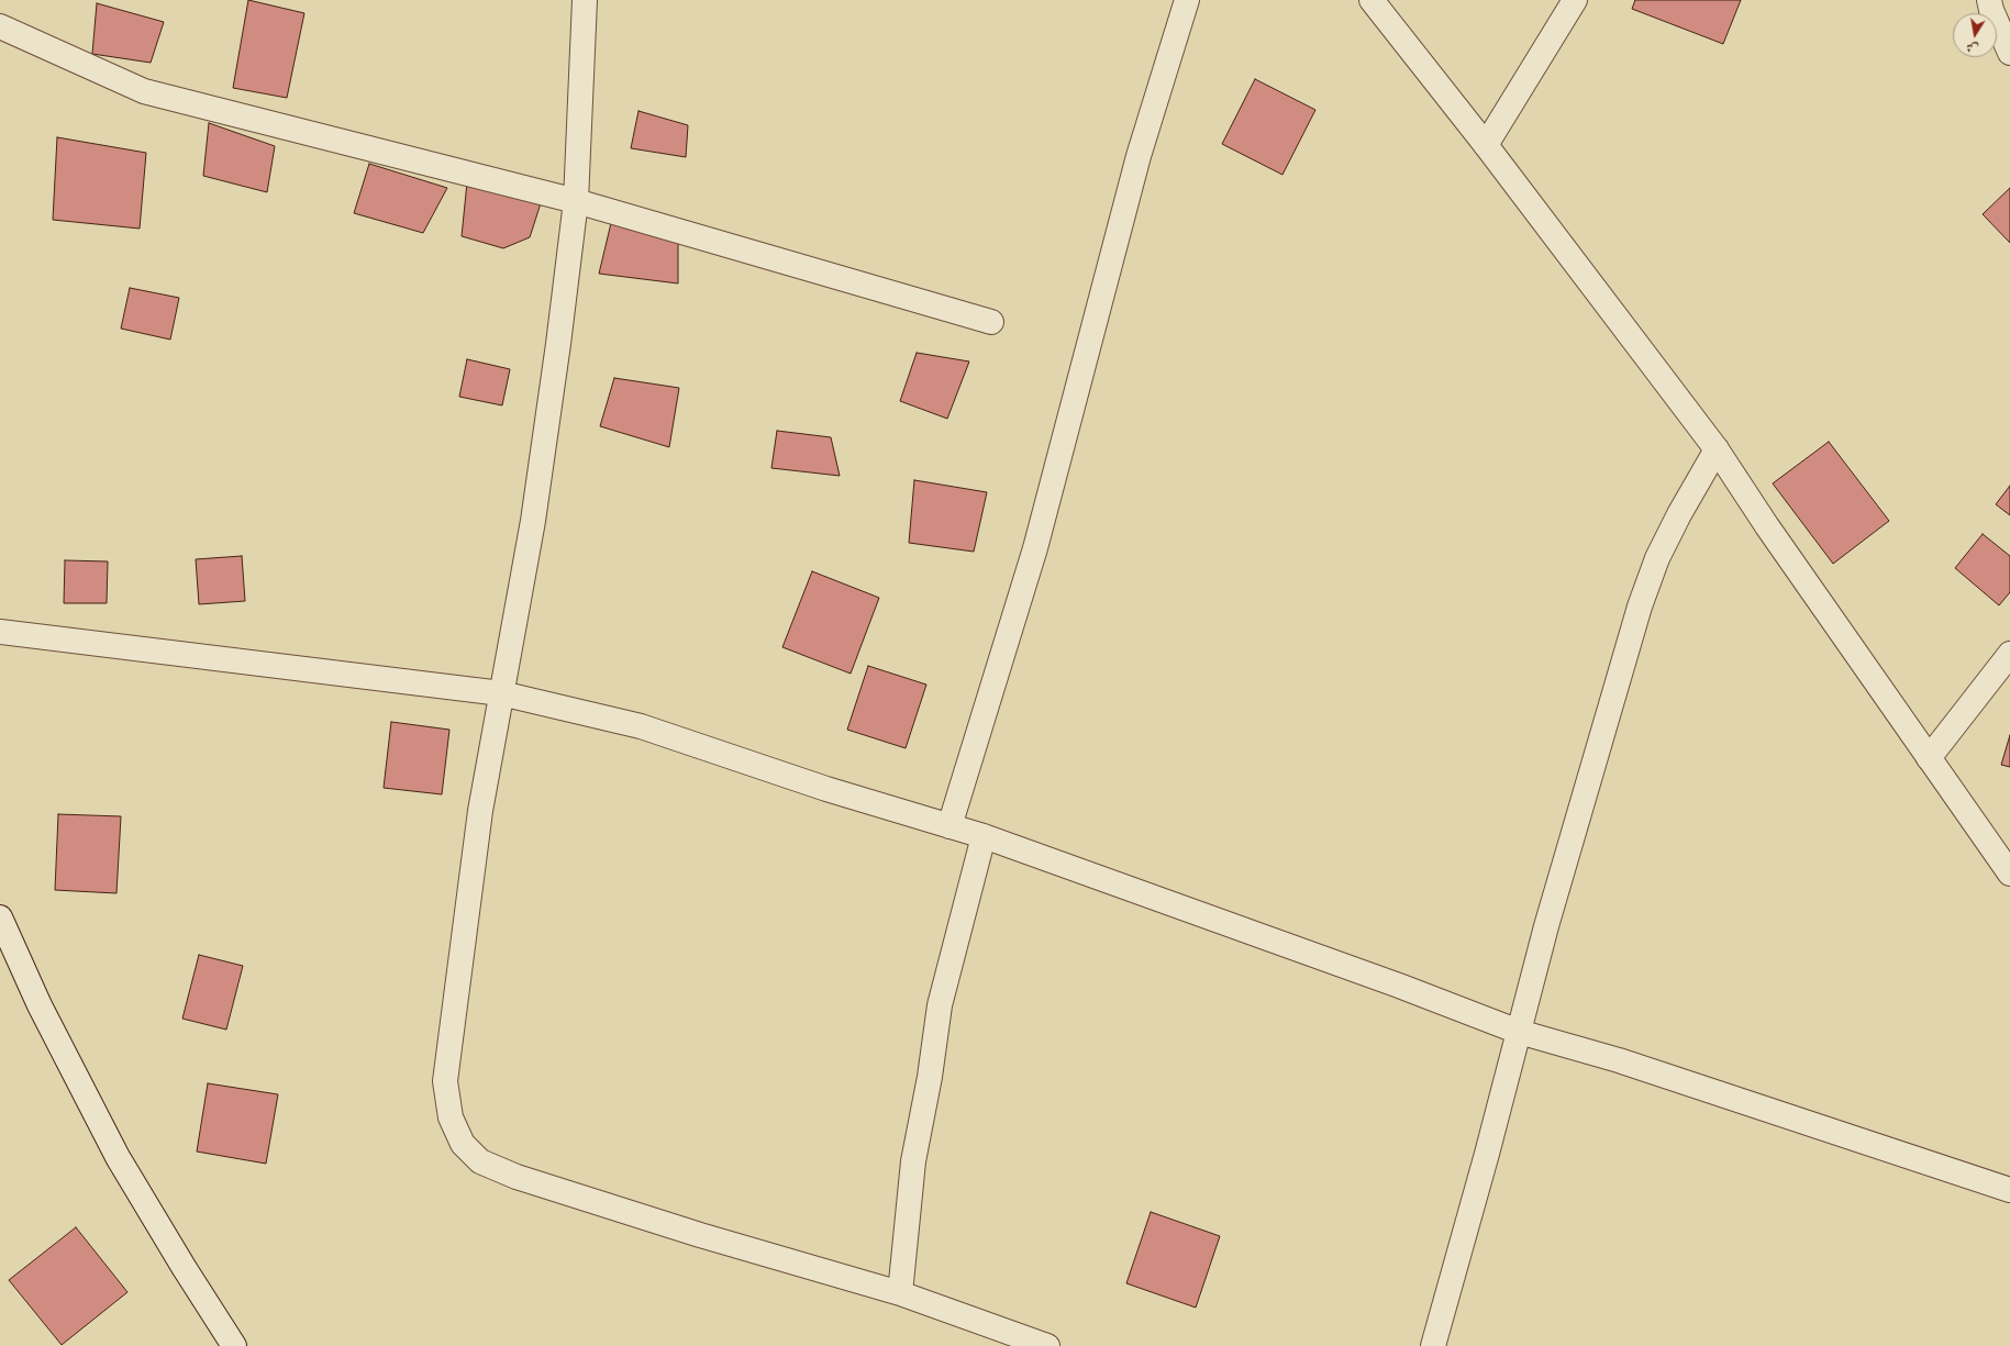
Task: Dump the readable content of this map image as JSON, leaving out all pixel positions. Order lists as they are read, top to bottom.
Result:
{
  "north": "bottom"
}
